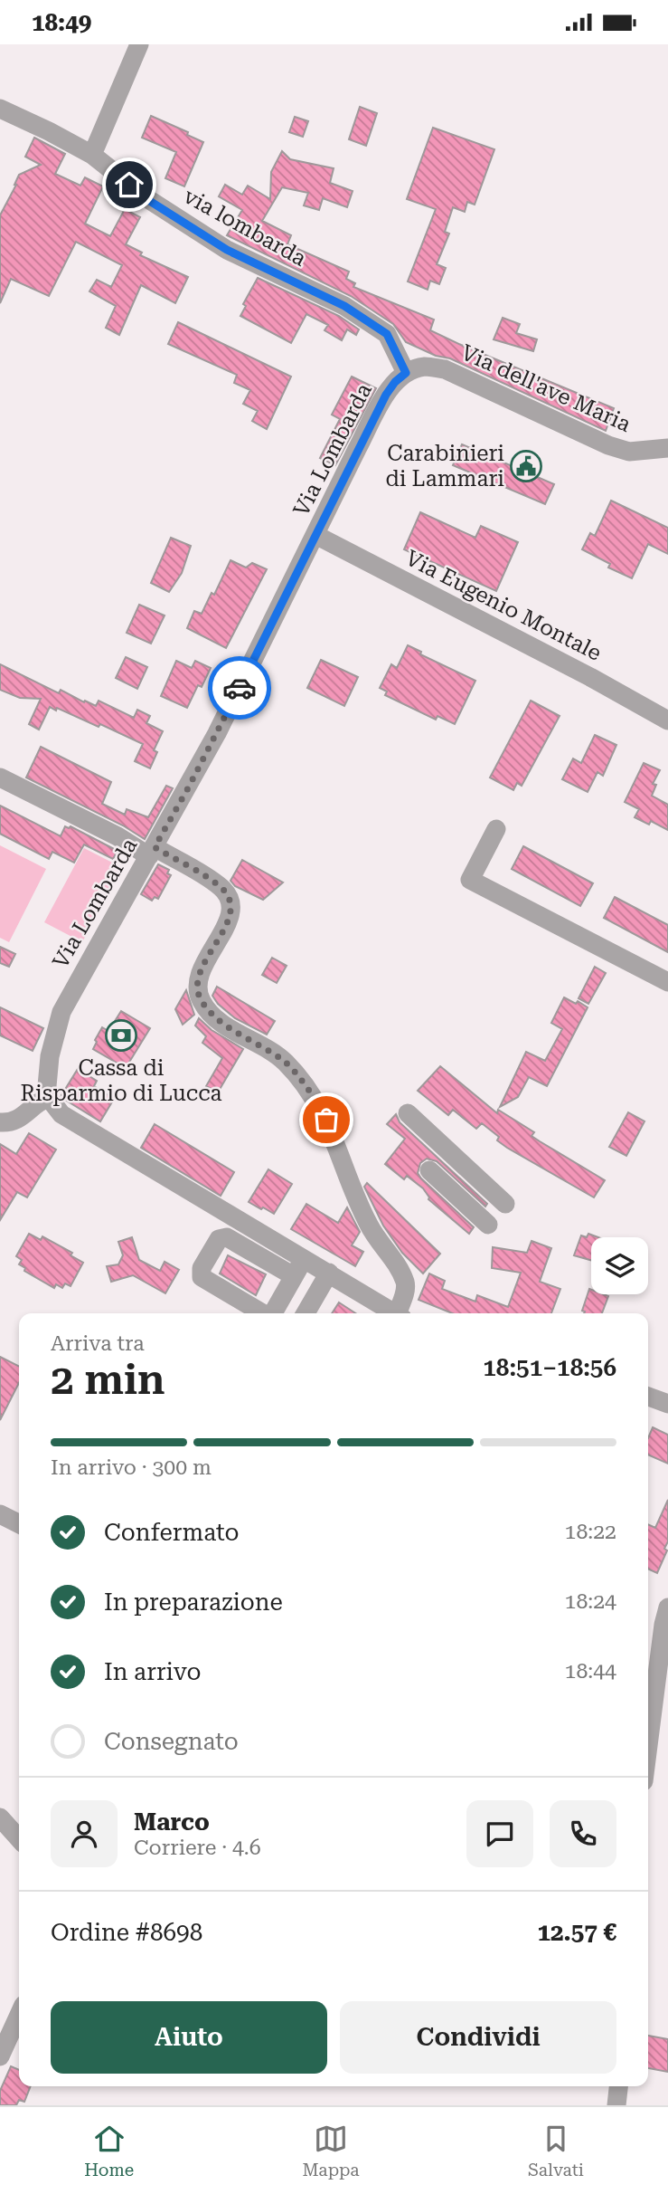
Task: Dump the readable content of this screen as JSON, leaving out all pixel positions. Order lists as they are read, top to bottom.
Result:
{
  "streets": {
    "street": [
      "via lombarda",
      "Via dell'ave Maria",
      "Via Lombarda",
      "Via Eugenio Montale"
    ]
  },
  "crossings": [
    ["via lombarda", "Via dell'ave Maria"],
    ["via lombarda", "Via Lombarda"],
    ["Via dell'ave Maria", "Via Lombarda"],
    ["Via Lombarda", "Via Eugenio Montale"]
  ],
  "places": {
    "public building": ["Carabinieri di Lammari"],
    "bank": ["Cassa di Risparmio di Lucca"]
  },
  "page": {
    "status": "18:49",
    "heading": ["2 min", "Arriva tra", "18:51–18:56"],
    "panel": [
      "Marco",
      "Corriere · 4.6",
      "Ordine #8698",
      "12.57 €"
    ],
    "bar": "In arrivo · 300 m",
    "list": [
      ["Confermato", "18:22"],
      ["In preparazione", "18:24"],
      ["In arrivo", "18:44"],
      "Consegnato"
    ],
    "buttons": ["Aiuto", "Condividi"],
    "tabs": ["Home", "Mappa", "Salvati"]
  }
}
